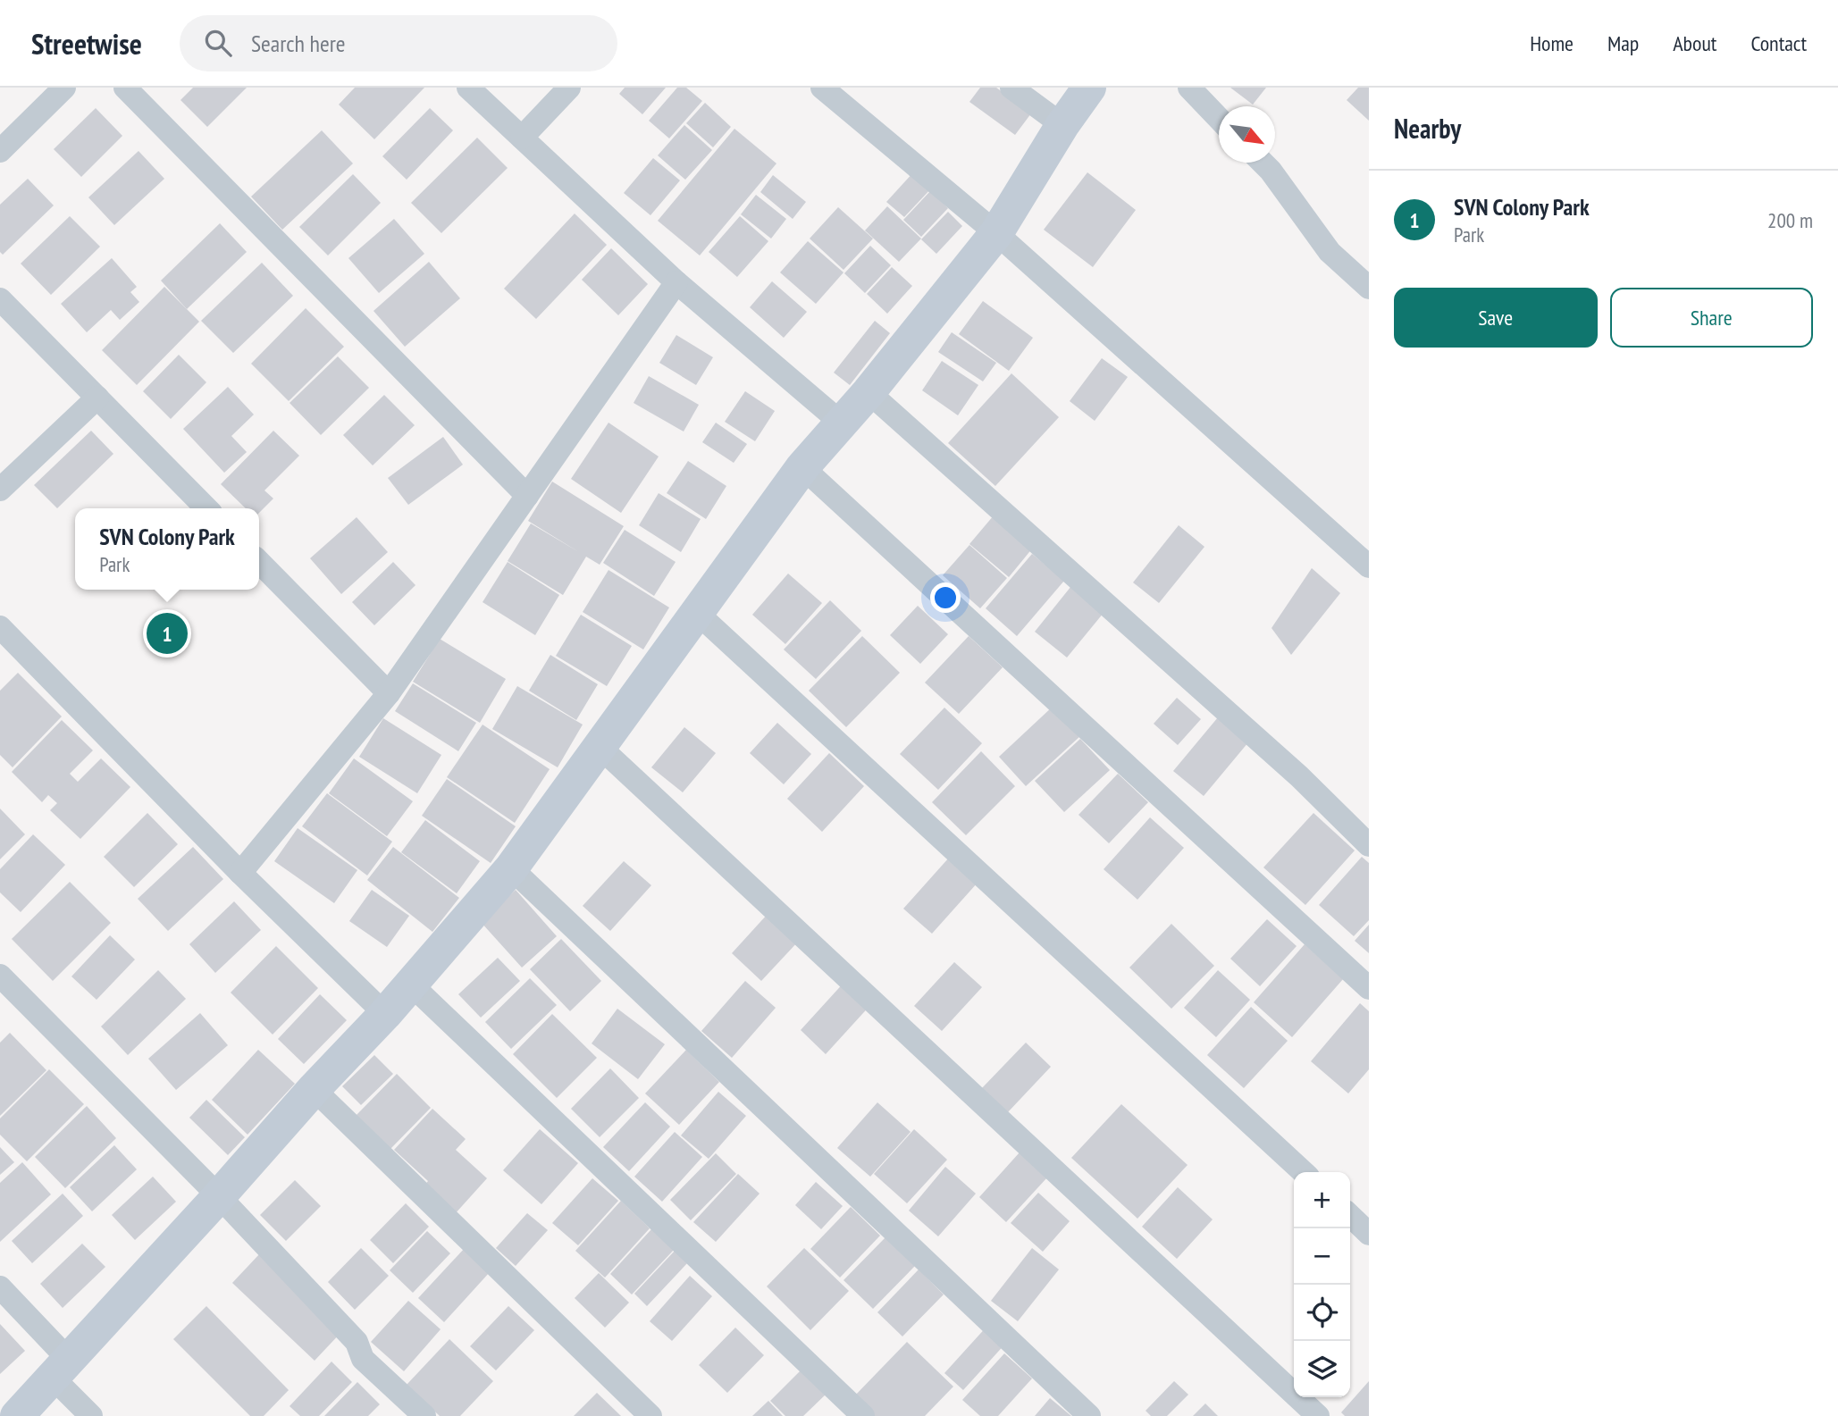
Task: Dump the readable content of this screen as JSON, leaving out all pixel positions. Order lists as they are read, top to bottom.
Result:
{
  "north": "bottom right",
  "page": {
    "header": "Streetwise",
    "search": "Search here",
    "nav": [
      "Home",
      "Map",
      "About",
      "Contact"
    ],
    "heading": "Nearby",
    "list": [
      {
        "mark": "1",
        "name": "SVN Colony Park",
        "note": "Park",
        "value": "200 m"
      }
    ],
    "buttons": ["Save", "Share"],
    "popup": ["SVN Colony Park", "Park"],
    "pins": "1",
    "map_buttons": ["+", "−"]
  }
}
